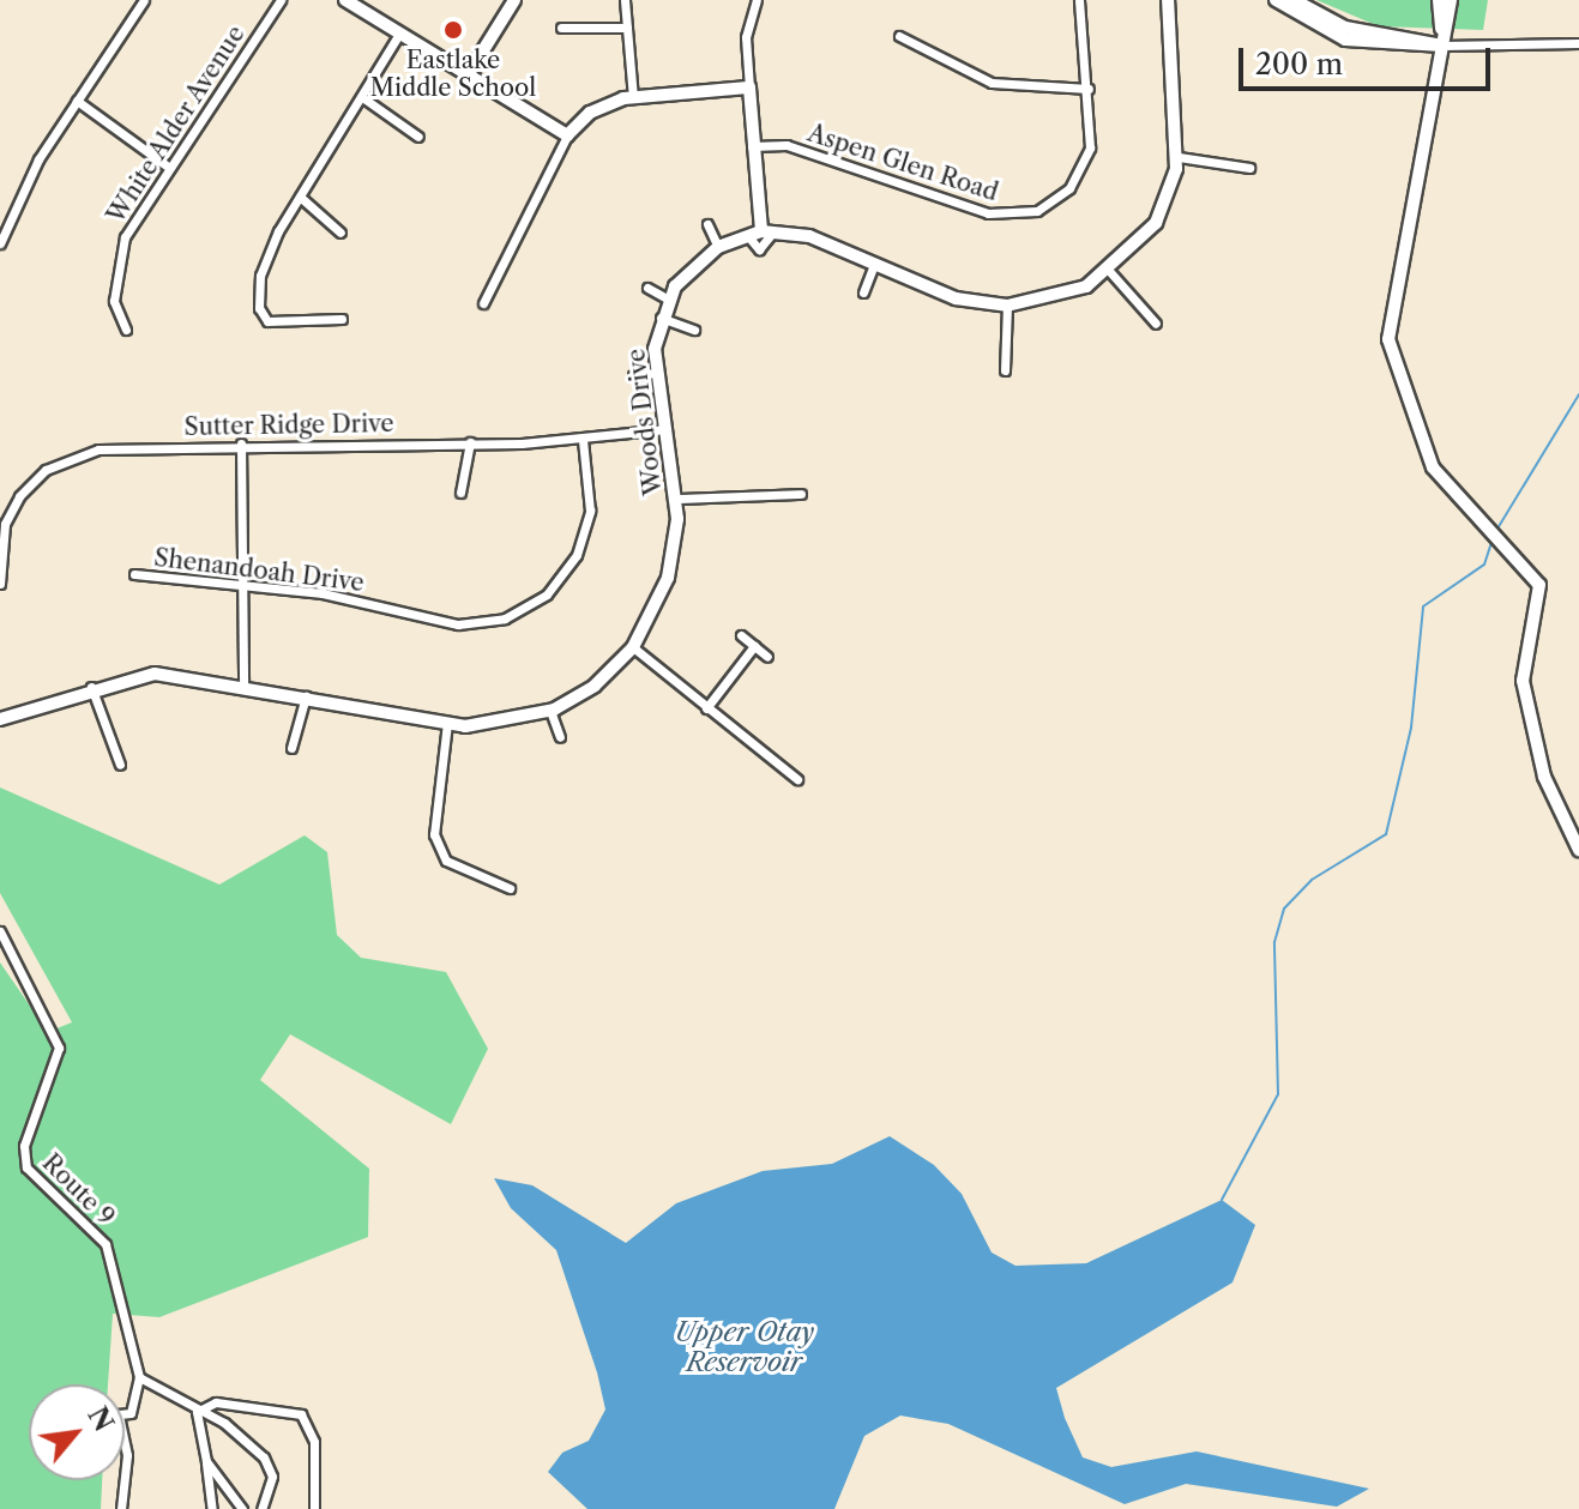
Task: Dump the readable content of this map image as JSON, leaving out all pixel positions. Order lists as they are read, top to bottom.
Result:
{
  "streets": {
    "street": [
      "White Alder Avenue",
      "Aspen Glen Road",
      "Woods Drive",
      "Sutter Ridge Drive",
      "Shenandoah Drive",
      "Route 9"
    ]
  },
  "crossings": [
    ["Woods Drive", "Sutter Ridge Drive"],
    ["Sutter Ridge Drive", "Shenandoah Drive"]
  ],
  "water": ["Upper Otay Reservoir"],
  "places": ["Eastlake Middle School"],
  "scale_bar": "200 m",
  "north": "top right"
}
